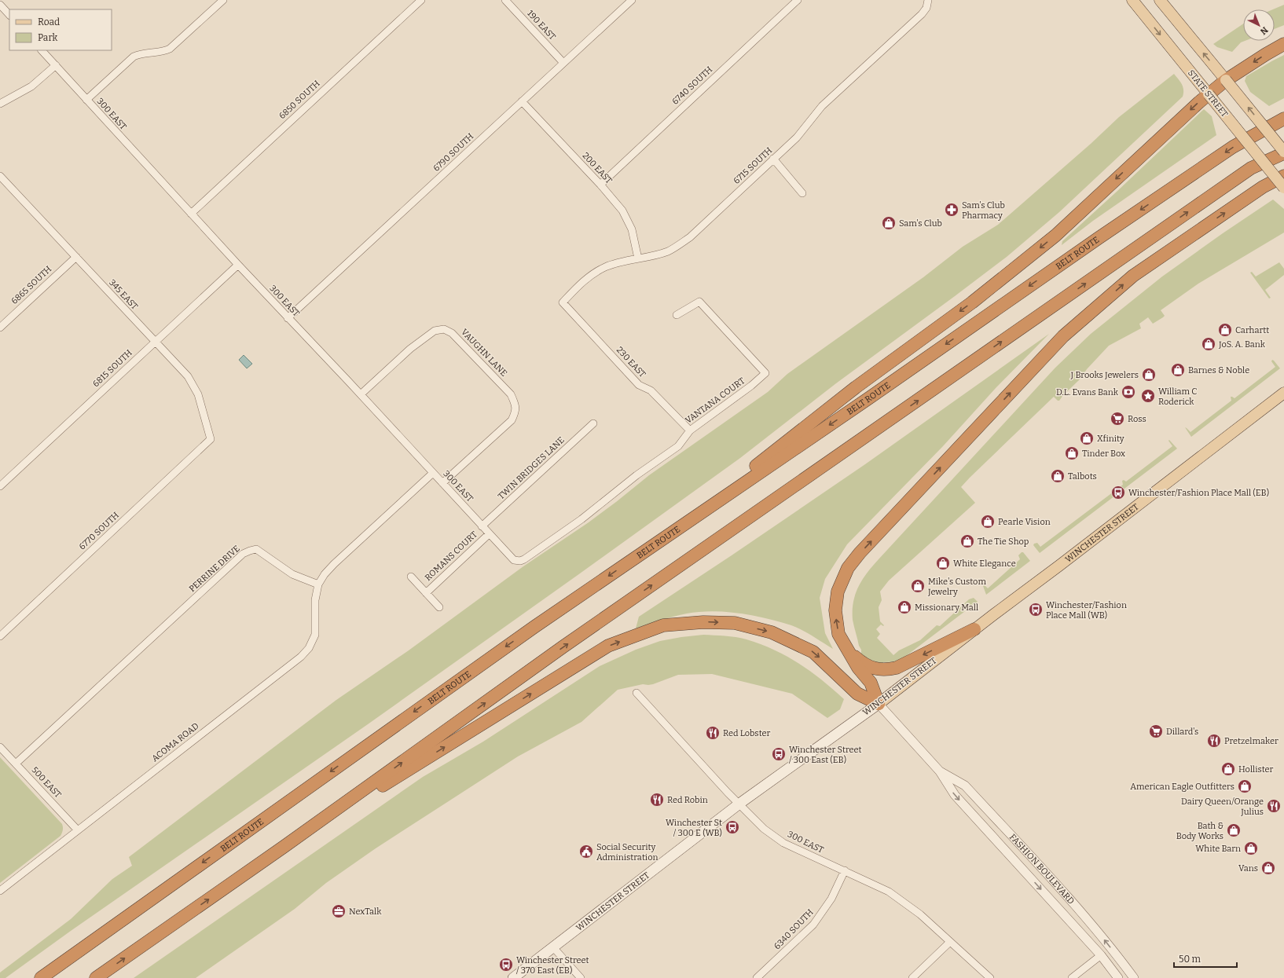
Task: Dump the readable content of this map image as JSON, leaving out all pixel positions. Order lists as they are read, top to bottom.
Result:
{
  "streets": {
    "highway": ["BELT ROUTE"],
    "main road": ["STATE STREET", "WINCHESTER STREET"],
    "street": [
      "190 EAST",
      "6740 SOUTH",
      "6850 SOUTH",
      "300 EAST",
      "6790 SOUTH",
      "6715 SOUTH",
      "200 EAST",
      "6865 SOUTH",
      "345 EAST",
      "VAUGHN LANE",
      "230 EAST",
      "6815 SOUTH",
      "VANTANA COURT",
      "TWIN BRIDGES LANE",
      "6770 SOUTH",
      "ROMANS COURT",
      "PERRINE DRIVE",
      "ACOMA ROAD",
      "500 EAST",
      "FASHION BOULEVARD",
      "6340 SOUTH"
    ]
  },
  "crossings": [
    ["190 EAST", "6790 SOUTH"],
    ["6740 SOUTH", "200 EAST"],
    ["6850 SOUTH", "300 EAST"],
    ["300 EAST", "6790 SOUTH"],
    ["300 EAST", "VAUGHN LANE"],
    ["300 EAST", "6815 SOUTH"],
    ["300 EAST", "VANTANA COURT"],
    ["300 EAST", "TWIN BRIDGES LANE"],
    ["300 EAST", "WINCHESTER STREET"],
    ["300 EAST", "ROMANS COURT"],
    ["300 EAST", "6340 SOUTH"],
    ["6790 SOUTH", "200 EAST"],
    ["6715 SOUTH", "200 EAST"],
    ["6715 SOUTH", "230 EAST"],
    ["6865 SOUTH", "345 EAST"],
    ["345 EAST", "6815 SOUTH"],
    ["345 EAST", "6770 SOUTH"],
    ["230 EAST", "VANTANA COURT"],
    ["WINCHESTER STREET", "FASHION BOULEVARD"],
    ["PERRINE DRIVE", "ACOMA ROAD"],
    ["PERRINE DRIVE", "500 EAST"],
    ["ACOMA ROAD", "500 EAST"]
  ],
  "places": {
    "pharmacy": ["Sam's Club Pharmacy"],
    "shop": [
      "Sam's Club",
      "Carhartt",
      "JoS. A. Bank",
      "Barnes & Noble",
      "J Brooks Jewelers",
      "Xfinity",
      "Tinder Box",
      "Talbots",
      "Pearle Vision",
      "The Tie Shop",
      "White Elegance",
      "Mike's Custom Jewelry",
      "Missionary Mall",
      "Hollister",
      "American Eagle Outfitters",
      "Bath & Body Works",
      "White Barn",
      "Vans"
    ],
    "bank": ["D.L. Evans Bank"],
    "place": ["William C Roderick"],
    "supermarket": ["Ross", "Dillard's"],
    "bus stop": [
      "Winchester/Fashion Place Mall (EB)",
      "Winchester/Fashion Place Mall (WB)",
      "Winchester Street / 300 East (EB)",
      "Winchester St / 300 E (WB)",
      "Winchester Street / 370 East (EB)"
    ],
    "restaurant": [
      "Red Lobster",
      "Pretzelmaker",
      "Red Robin",
      "Dairy Queen/Orange Julius"
    ],
    "public building": ["Social Security Administration"],
    "office": ["NexTalk"]
  },
  "legend": ["Road", "Park"],
  "scale_bar": "50 m",
  "north": "bottom right"
}
